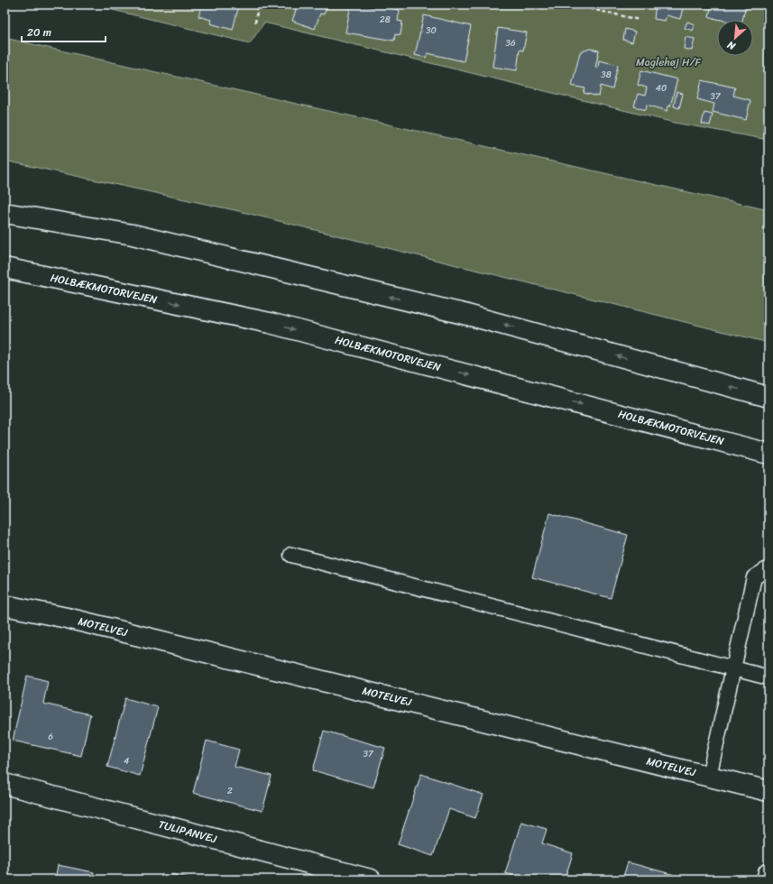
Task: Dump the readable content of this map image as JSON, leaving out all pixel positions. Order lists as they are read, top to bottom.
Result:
{
  "streets": {
    "main road": ["HOLBÆKMOTORVEJEN", "MOTELVEJ", "TULIPANVEJ"]
  },
  "parks": ["Maglehøj H/F"],
  "house_numbers": [
    "28",
    "30",
    "36",
    "38",
    "40",
    "37",
    "6",
    "37",
    "4",
    "2"
  ],
  "scale_bar": "20 m",
  "north": "bottom left"
}
